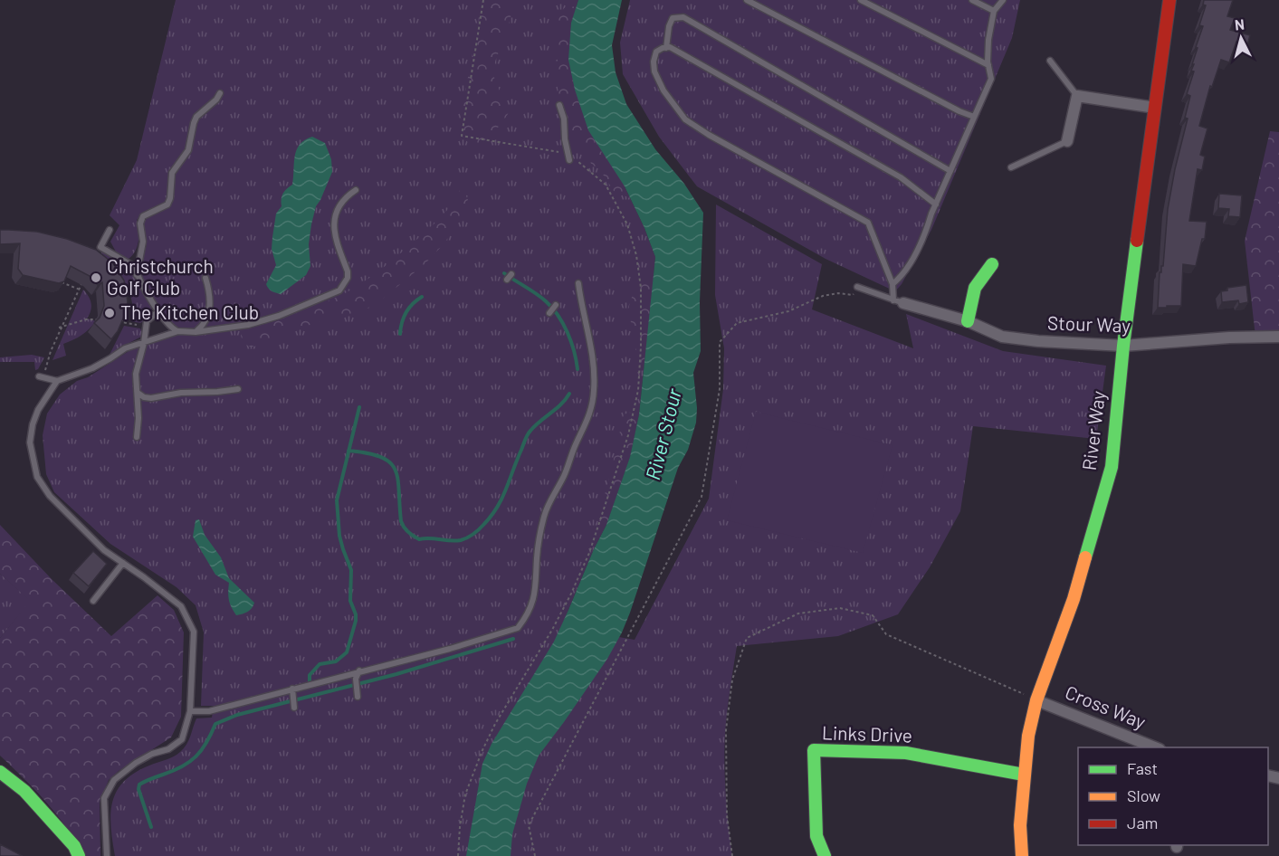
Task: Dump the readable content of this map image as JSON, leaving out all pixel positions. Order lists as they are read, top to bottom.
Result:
{
  "streets": {
    "street": [
      "Stour Way",
      "River Way",
      "Cross Way",
      "Links Drive"
    ]
  },
  "crossings": [
    ["Stour Way", "River Way"],
    ["River Way", "Cross Way"],
    ["River Way", "Links Drive"]
  ],
  "water": ["River Stour"],
  "places": ["Christchurch Golf Club", "The Kitchen Club"],
  "legend": ["Fast", "Slow", "Jam"],
  "north": "top"
}
